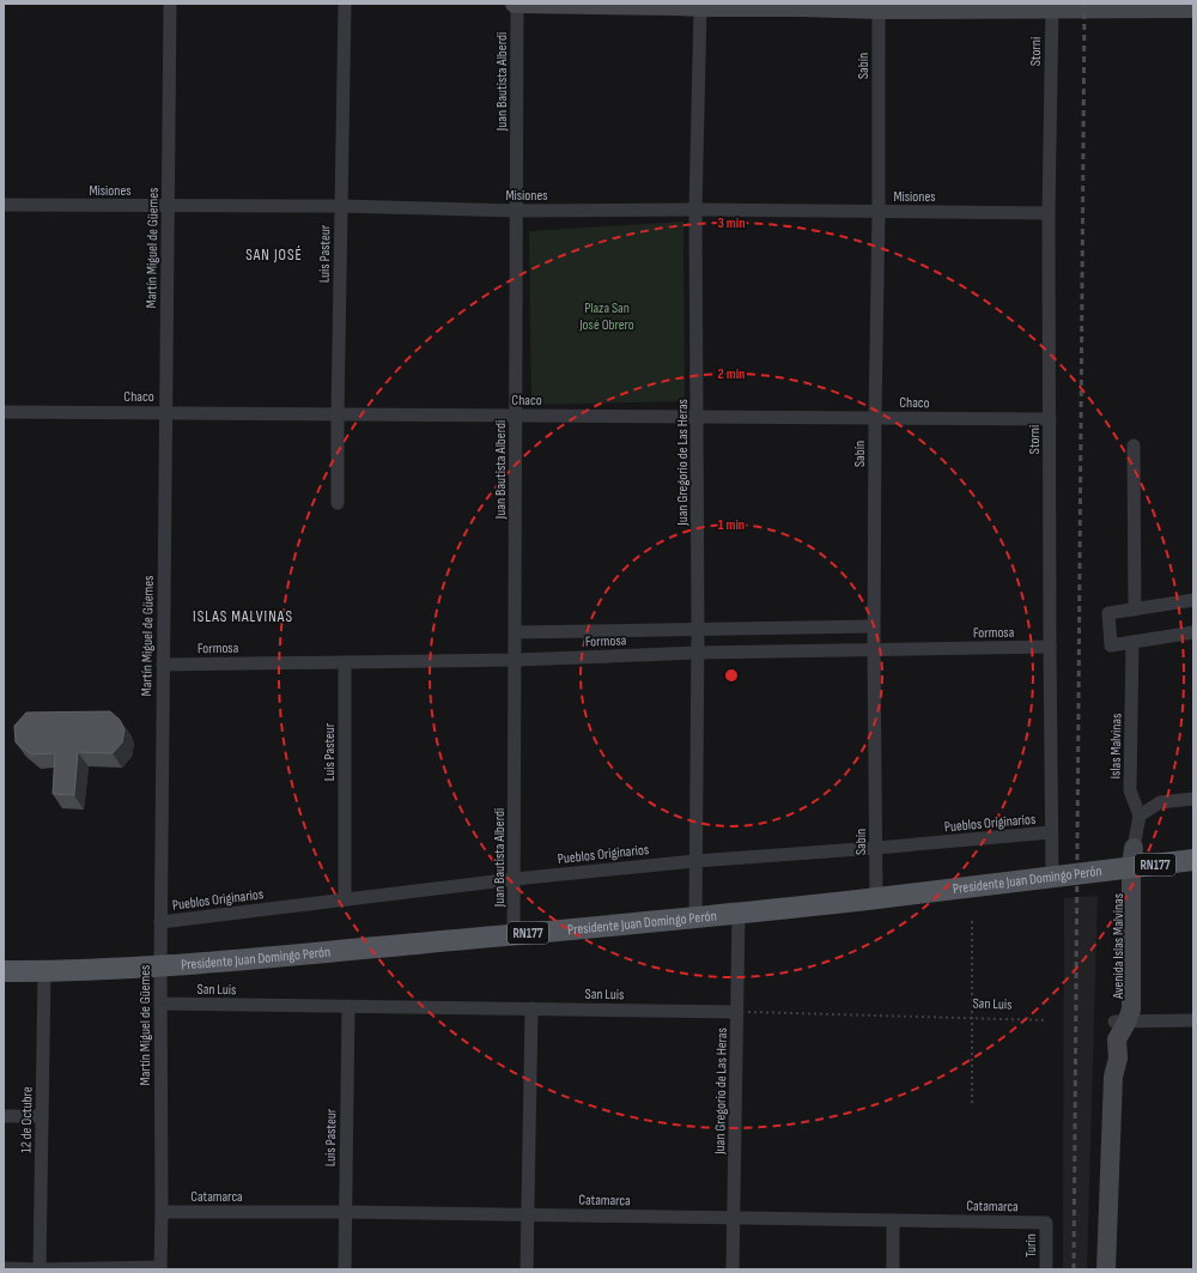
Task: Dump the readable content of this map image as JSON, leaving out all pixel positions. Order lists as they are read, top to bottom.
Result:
{
  "streets": {
    "main road": ["RN177", "Presidente Juan Domingo Perón", "Avenida Islas Malvinas"],
    "street": [
      "Storni",
      "Sabín",
      "Juan Bautista Alberdi",
      "Misiones",
      "Martín Miguel de Güemes",
      "Luis Pasteur",
      "Chaco",
      "Juan Gregorio de Las Heras",
      "Formosa",
      "Islas Malvinas",
      "Pueblos Originarios",
      "San Luis",
      "12 de Octubre",
      "Catamarca",
      "Turin"
    ]
  },
  "crossings": [
    ["Storni", "Misiones"],
    ["Storni", "Chaco"],
    ["Storni", "Formosa"],
    ["Storni", "Pueblos Originarios"],
    ["Storni", "Presidente Juan Domingo Perón"],
    ["Sabín", "Misiones"],
    ["Sabín", "Chaco"],
    ["Sabín", "Formosa"],
    ["Sabín", "Pueblos Originarios"],
    ["Sabín", "Presidente Juan Domingo Perón"],
    ["Juan Bautista Alberdi", "Misiones"],
    ["Juan Bautista Alberdi", "Chaco"],
    ["Juan Bautista Alberdi", "Formosa"],
    ["Juan Bautista Alberdi", "Pueblos Originarios"],
    ["Juan Bautista Alberdi", "Presidente Juan Domingo Perón"],
    ["Misiones", "Martín Miguel de Güemes"],
    ["Misiones", "Luis Pasteur"],
    ["Misiones", "Juan Gregorio de Las Heras"],
    ["Martín Miguel de Güemes", "Chaco"],
    ["Martín Miguel de Güemes", "Formosa"],
    ["Martín Miguel de Güemes", "Pueblos Originarios"],
    ["Martín Miguel de Güemes", "Presidente Juan Domingo Perón"],
    ["Martín Miguel de Güemes", "San Luis"],
    ["Martín Miguel de Güemes", "Catamarca"],
    ["Luis Pasteur", "Chaco"],
    ["Luis Pasteur", "Formosa"],
    ["Luis Pasteur", "Pueblos Originarios"],
    ["Luis Pasteur", "San Luis"],
    ["Luis Pasteur", "Catamarca"],
    ["Chaco", "Juan Gregorio de Las Heras"],
    ["Juan Gregorio de Las Heras", "Formosa"],
    ["Juan Gregorio de Las Heras", "Pueblos Originarios"],
    ["Juan Gregorio de Las Heras", "Presidente Juan Domingo Perón"],
    ["Juan Gregorio de Las Heras", "San Luis"],
    ["Juan Gregorio de Las Heras", "Catamarca"],
    ["Presidente Juan Domingo Perón", "Avenida Islas Malvinas"],
    ["Presidente Juan Domingo Perón", "12 de Octubre"],
    ["Catamarca", "Turin"]
  ],
  "districts": ["SAN JOSÉ", "ISLAS MALVINAS"],
  "parks": ["Plaza San José Obrero"],
  "rings": ["3 min", "2 min", "1 min"]
}
